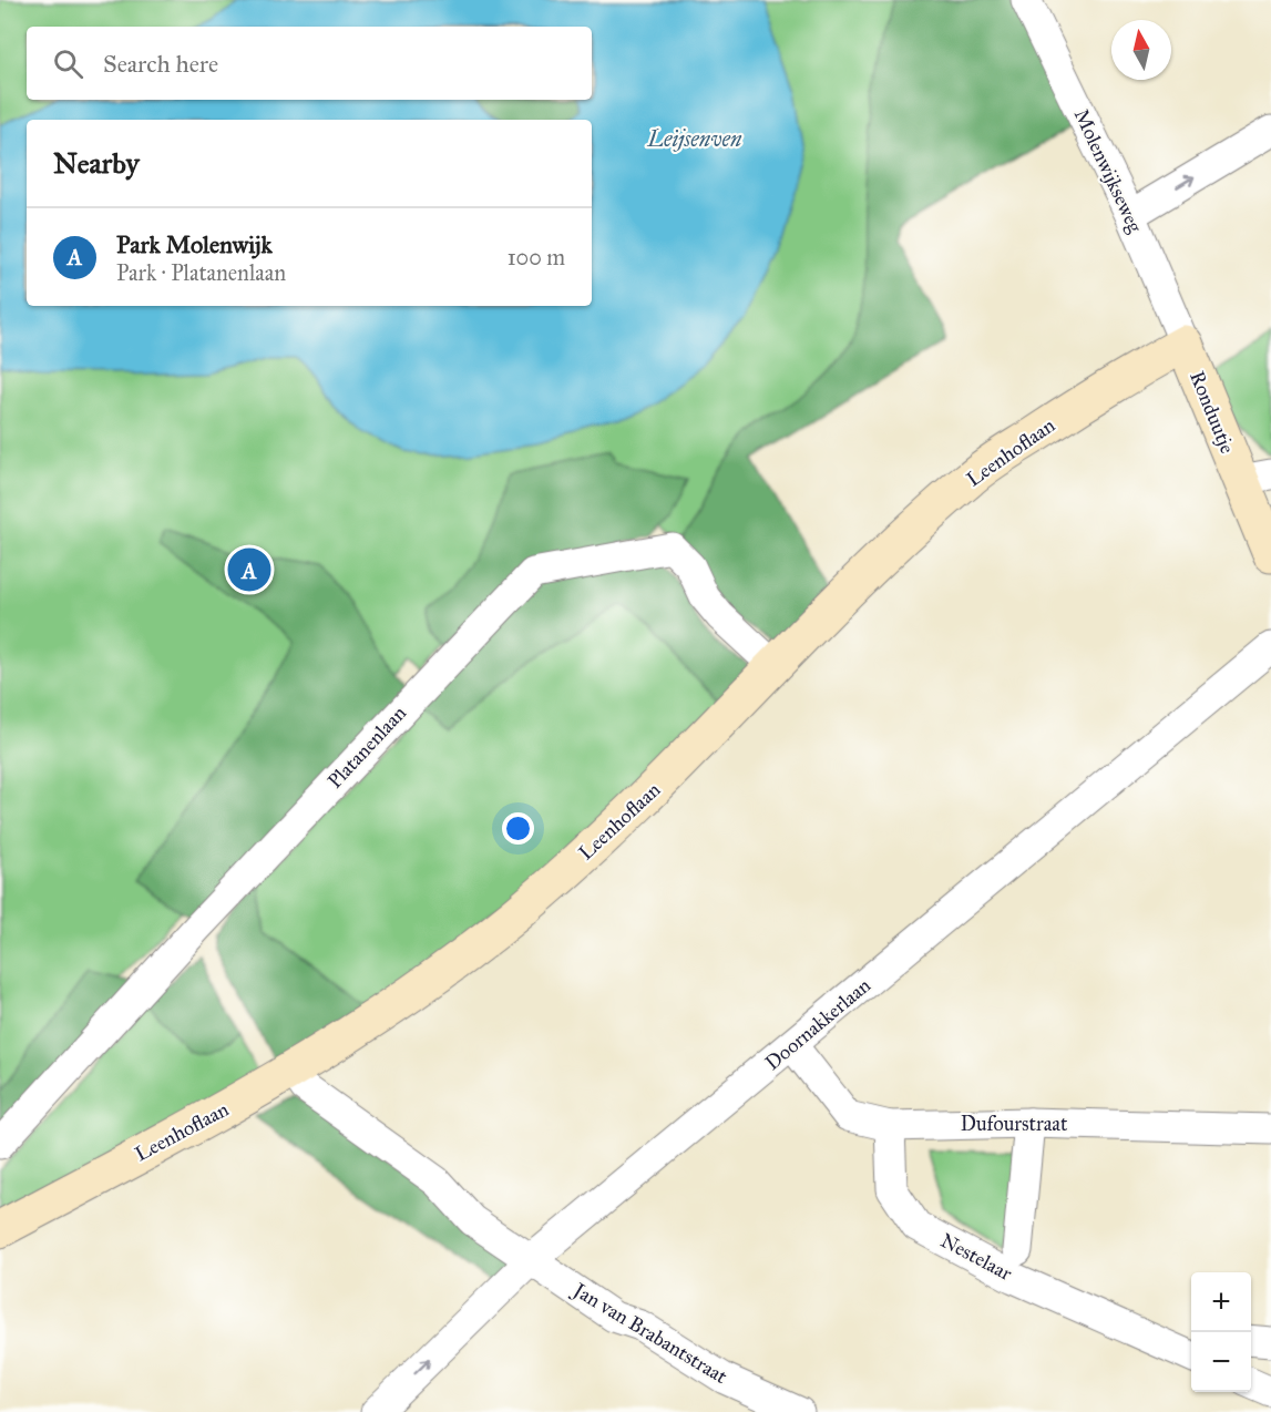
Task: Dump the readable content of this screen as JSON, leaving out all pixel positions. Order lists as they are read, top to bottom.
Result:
{
  "streets": {
    "street": [
      "Molenwijkseweg",
      "Ronduutje",
      "Leenhoflaan",
      "Platanenlaan",
      "Doornakkerlaan",
      "Dufourstraat",
      "Nestelaar",
      "Jan van Brabantstraat"
    ]
  },
  "crossings": [
    ["Molenwijkseweg", "Ronduutje"],
    ["Molenwijkseweg", "Leenhoflaan"],
    ["Ronduutje", "Leenhoflaan"],
    ["Leenhoflaan", "Platanenlaan"],
    ["Leenhoflaan", "Jan van Brabantstraat"],
    ["Doornakkerlaan", "Dufourstraat"],
    ["Doornakkerlaan", "Jan van Brabantstraat"],
    ["Dufourstraat", "Nestelaar"]
  ],
  "water": ["Leijsenven"],
  "north": "top",
  "page": {
    "search": "Search here",
    "heading": "Nearby",
    "list": [
      {
        "mark": "A",
        "name": "Park Molenwijk",
        "note": "Park · Platanenlaan",
        "value": "100 m"
      }
    ],
    "pins": "A",
    "map_buttons": ["+", "−"]
  }
}
